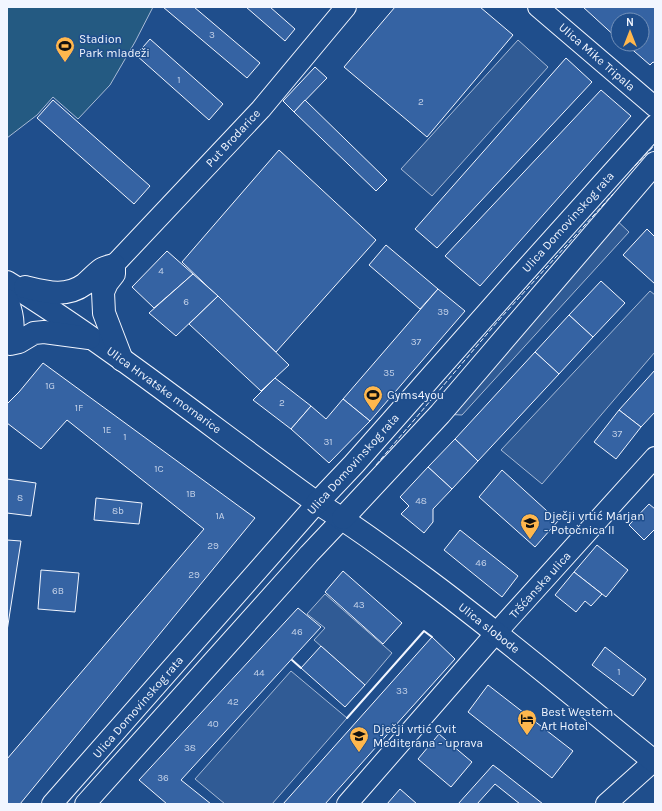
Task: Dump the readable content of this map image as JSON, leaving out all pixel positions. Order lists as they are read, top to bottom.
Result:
{
  "streets": {
    "main road": ["Ulica Domovinskog rata", "Ulica Hrvatske mornarice", "Ulica slobode"],
    "street": ["Ulica Mike Tripala", "Put Brodarice", "Tršćanska ulica"]
  },
  "crossings": [
    ["Ulica Domovinskog rata", "Ulica Hrvatske mornarice"],
    ["Ulica Domovinskog rata", "Ulica slobode"],
    ["Ulica Hrvatske mornarice", "Ulica slobode"],
    ["Tršćanska ulica", "Ulica slobode"]
  ],
  "places": {
    "sports": ["Stadion Park mladeži", "Gyms4you"],
    "school or university": ["Dječji vrtić Marjan - Potočnica II", "Dječji vrtić Cvit Mediterana - uprava"],
    "hotel": ["Best Western Art Hotel"]
  },
  "house_numbers": [
    "3",
    "1",
    "2",
    "4",
    "6",
    "39",
    "37",
    "35",
    "1G",
    "2",
    "1F",
    "1E",
    "37",
    "1",
    "31",
    "1C",
    "1B",
    "8",
    "48",
    "8b",
    "1A",
    "29",
    "46",
    "29",
    "6B",
    "43",
    "46",
    "1",
    "44",
    "33",
    "42",
    "40",
    "38",
    "36"
  ],
  "north": "top"
}
